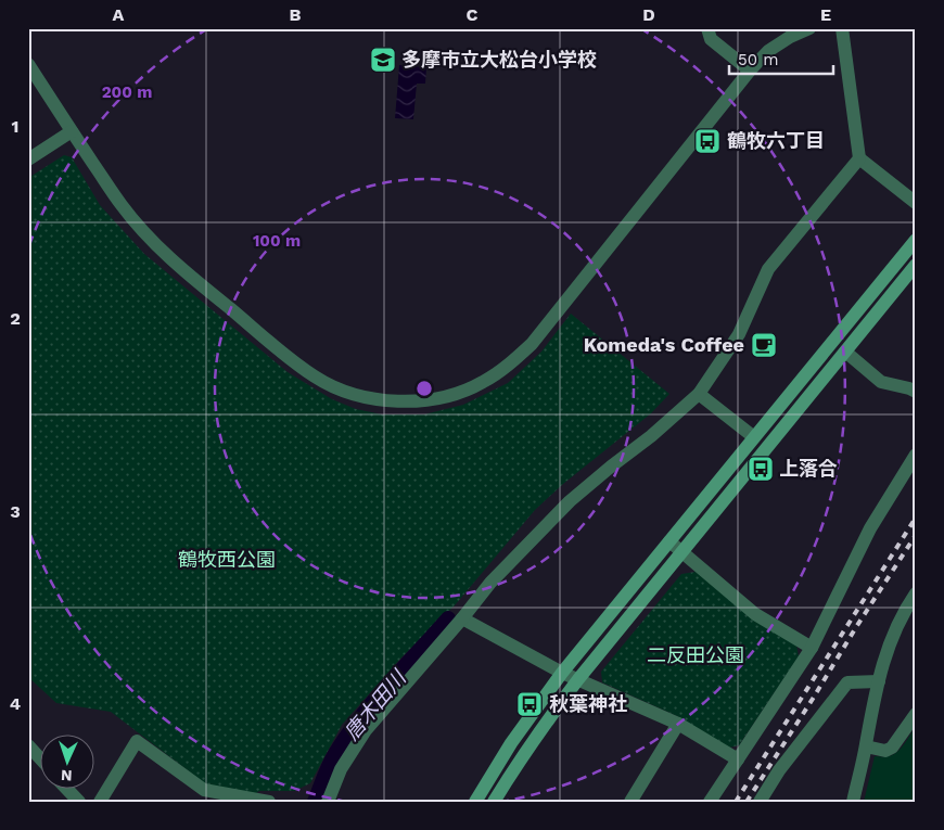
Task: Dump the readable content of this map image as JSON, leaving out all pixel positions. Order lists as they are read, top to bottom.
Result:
{
  "water": ["唐木田川"],
  "parks": ["鶴牧西公園", "二反田公園"],
  "places": {
    "school or university": ["多摩市立大松台小学校"],
    "bus stop": ["鶴牧六丁目", "上落合", "秋葉神社"],
    "cafe": ["Komeda's Coffee"]
  },
  "scale_bar": "50 m",
  "north": "bottom",
  "grid": {
    "columns": [
      "A",
      "B",
      "C",
      "D",
      "E"
    ],
    "rows": [
      "1",
      "2",
      "3",
      "4"
    ]
  },
  "rings": ["200 m", "100 m"]
}
